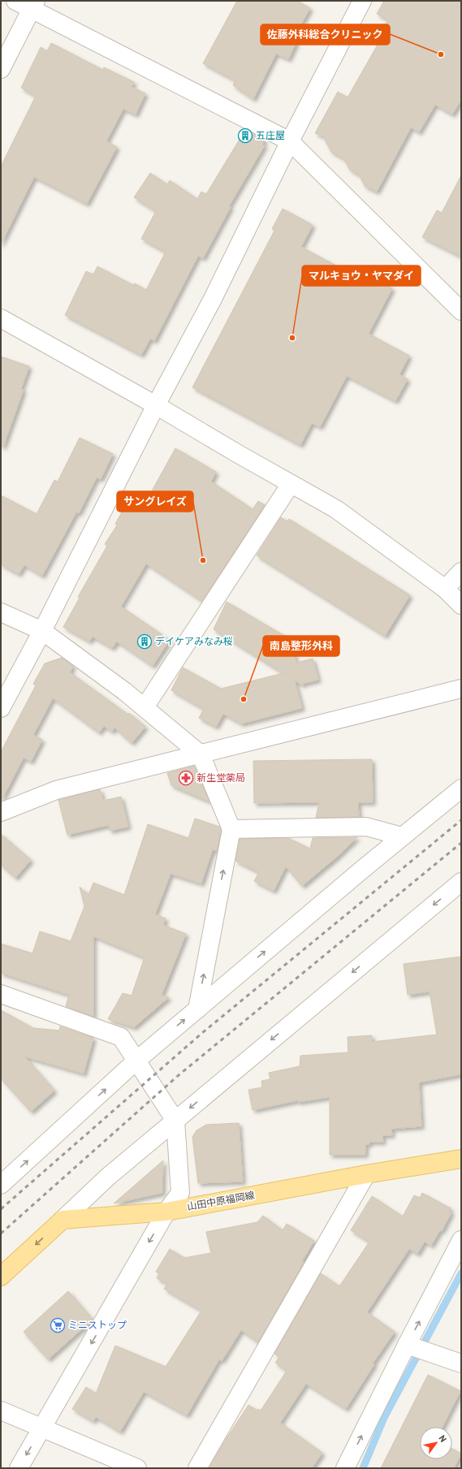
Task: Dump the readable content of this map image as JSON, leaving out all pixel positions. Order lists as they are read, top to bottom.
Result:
{
  "streets": {
    "main road": ["山田中原福岡線"]
  },
  "places": {
    "other": [
      "佐藤外科総合クリニック",
      "マルキョウ・ヤマダイ",
      "サングレイズ",
      "南島整形外科"
    ],
    "building": ["五庄屋", "デイケアみなみ桜"],
    "pharmacy": ["新生堂薬局"],
    "supermarket": ["ミニストップ"]
  },
  "north": "top right"
}
